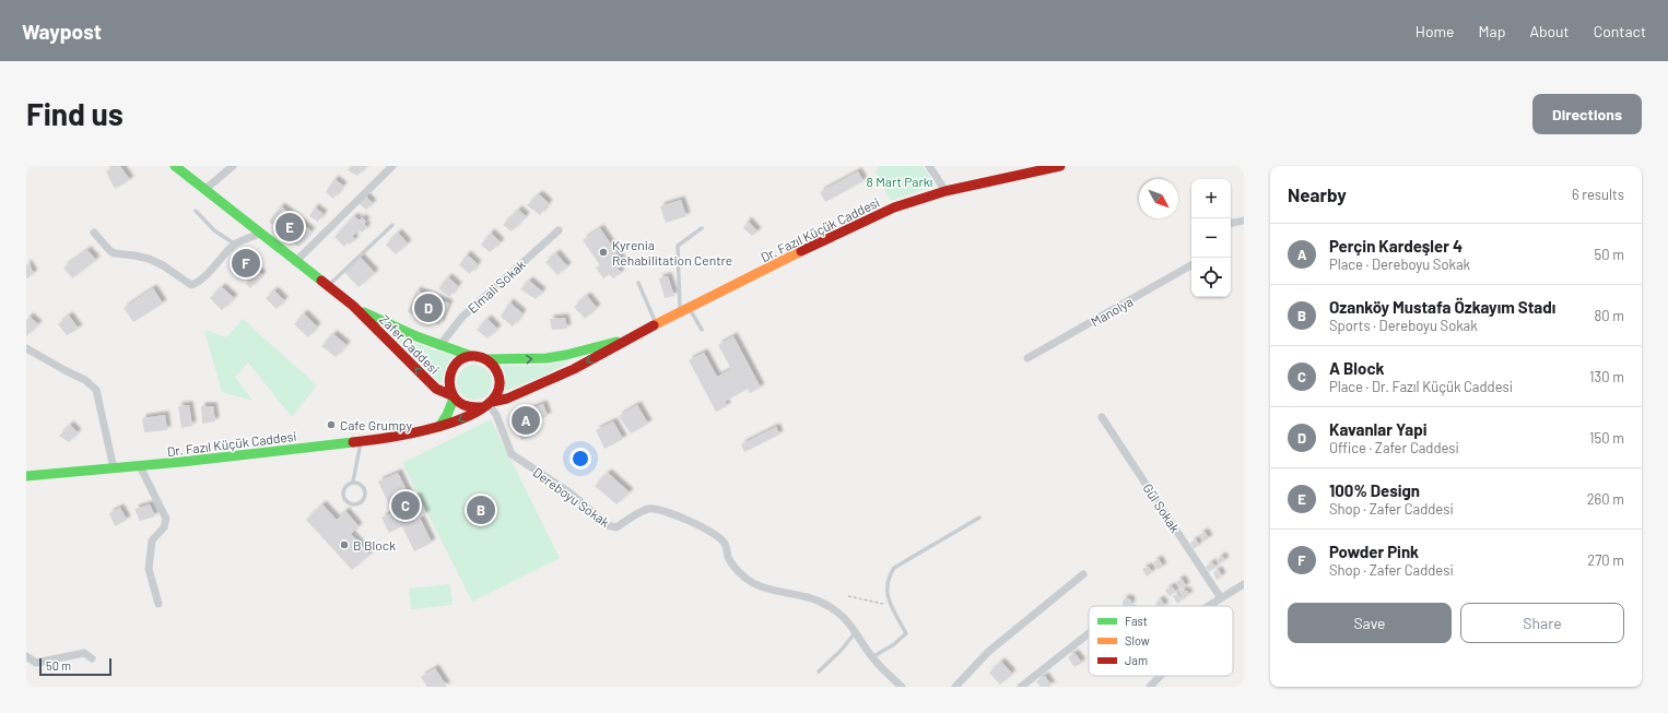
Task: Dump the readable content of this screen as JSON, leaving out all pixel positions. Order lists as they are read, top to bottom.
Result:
{
  "streets": {
    "street": [
      "Dr. Fazıl Küçük Caddesi",
      "Elmali Sokak",
      "Manolya",
      "Zafer Caddesi",
      "Dereboyu Sokak",
      "Gül Sokak"
    ]
  },
  "crossings": [
    ["Dr. Fazıl Küçük Caddesi", "Zafer Caddesi"],
    ["Dr. Fazıl Küçük Caddesi", "Dereboyu Sokak"],
    ["Elmali Sokak", "Zafer Caddesi"],
    ["Zafer Caddesi", "Dereboyu Sokak"]
  ],
  "parks": ["8 Mart Parkı"],
  "places": ["Kyrenia Rehabilitation Centre", "Cafe Grumpy", "B Block"],
  "legend": ["Fast", "Slow", "Jam"],
  "scale_bar": "50 m",
  "north": "bottom right",
  "page": {
    "header": "Waypost",
    "nav": [
      "Home",
      "Map",
      "About",
      "Contact"
    ],
    "buttons": [
      "Directions",
      ["Save", "Share"]
    ],
    "title": "Find us",
    "heading": ["Nearby", "6 results"],
    "map_buttons": ["+", "−"],
    "pins": [
      "E",
      "F",
      "D",
      "A",
      "C",
      "B"
    ],
    "list": [
      {
        "mark": "A",
        "name": "Perçin Kardeşler 4",
        "note": "Place · Dereboyu Sokak",
        "value": "50 m"
      },
      {
        "mark": "B",
        "name": "Ozanköy Mustafa Özkayım Stadı",
        "note": "Sports · Dereboyu Sokak",
        "value": "80 m"
      },
      {
        "mark": "C",
        "name": "A Block",
        "note": "Place · Dr. Fazıl Küçük Caddesi",
        "value": "130 m"
      },
      {
        "mark": "D",
        "name": "Kavanlar Yapi",
        "note": "Office · Zafer Caddesi",
        "value": "150 m"
      },
      {
        "mark": "E",
        "name": "100% Design",
        "note": "Shop · Zafer Caddesi",
        "value": "260 m"
      },
      {
        "mark": "F",
        "name": "Powder Pink",
        "note": "Shop · Zafer Caddesi",
        "value": "270 m"
      }
    ],
    "scale": "50 m"
  }
}
